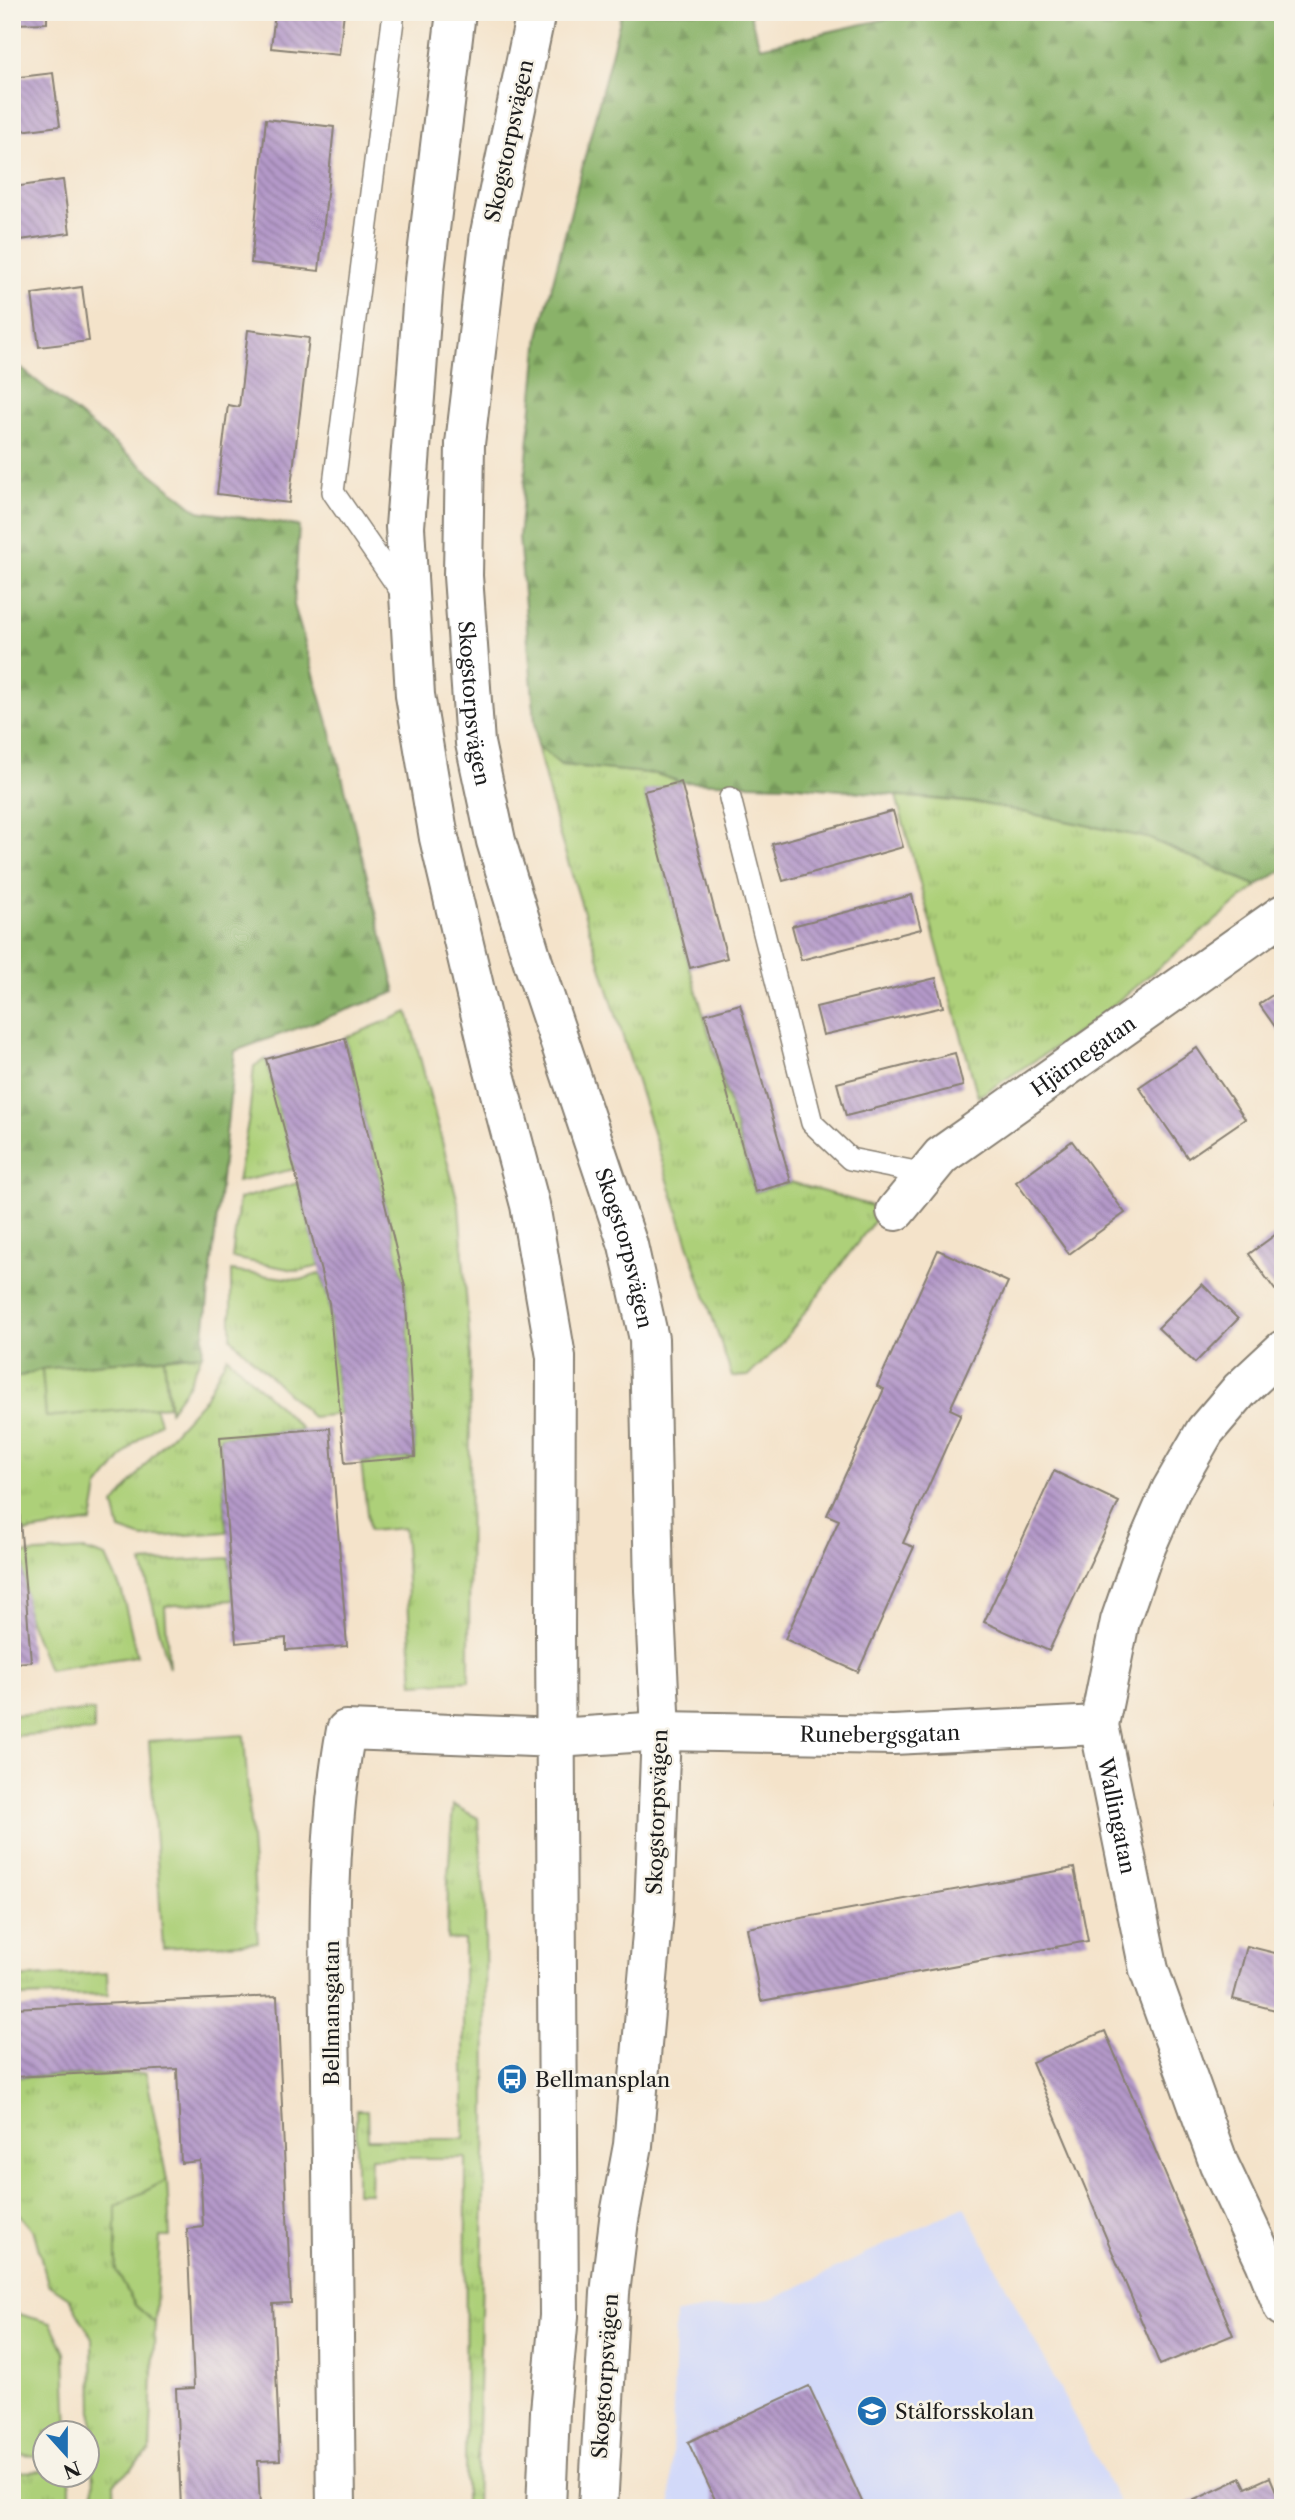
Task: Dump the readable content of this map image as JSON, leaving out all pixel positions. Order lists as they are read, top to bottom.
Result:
{
  "streets": {
    "main road": [
      "Skogstorpsvägen",
      "Hjärnegatan",
      "Runebergsgatan",
      "Wallingatan",
      "Bellmansgatan"
    ]
  },
  "crossings": [
    ["Skogstorpsvägen", "Runebergsgatan"],
    ["Runebergsgatan", "Wallingatan"],
    ["Runebergsgatan", "Bellmansgatan"]
  ],
  "places": {
    "bus stop": ["Bellmansplan"],
    "school or university": ["Stålforsskolan"]
  },
  "north": "bottom"
}
